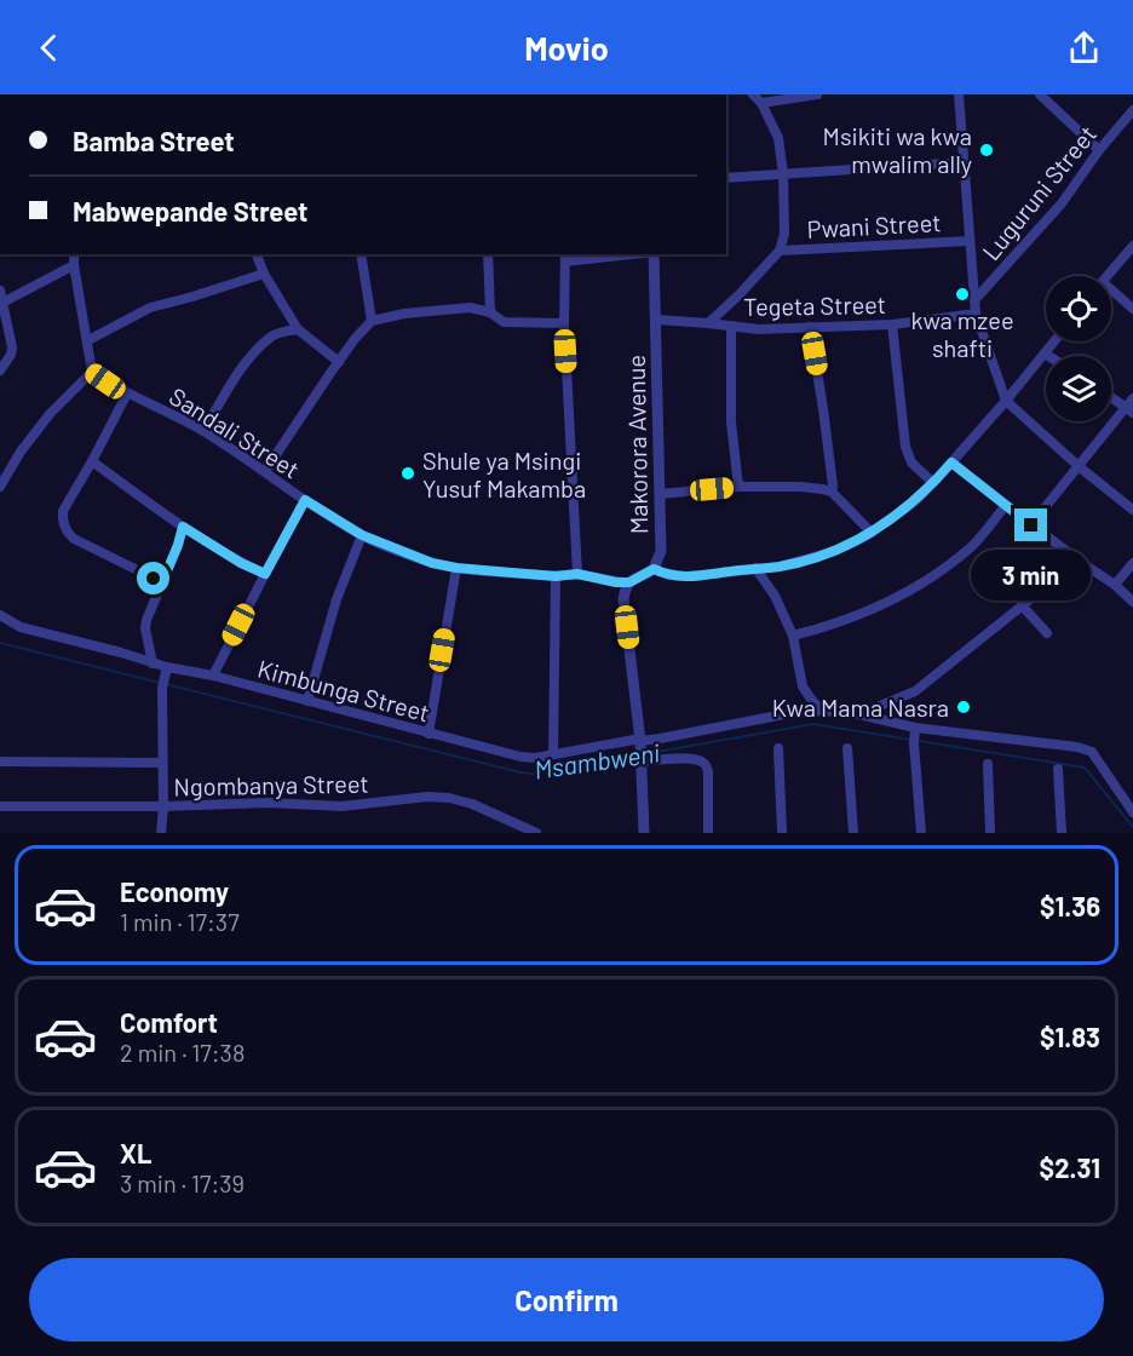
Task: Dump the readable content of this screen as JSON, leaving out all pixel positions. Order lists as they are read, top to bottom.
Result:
{
  "streets": {
    "street": [
      "Luguruni Street",
      "Pwani Street",
      "Tegeta Street",
      "Sandali Street",
      "Makorora Avenue",
      "Kimbunga Street",
      "Ngombanya Street"
    ]
  },
  "crossings": [
    ["Tegeta Street", "Makorora Avenue"]
  ],
  "water": ["Msambweni"],
  "places": [
    "Msikiti wa kwa mwalim ally",
    "kwa mzee shafti",
    "Shule ya Msingi Yusuf Makamba",
    "Kwa Mama Nasra"
  ],
  "page": {
    "header": "Movio",
    "banner": ["Bamba Street", "Mabwepande Street"],
    "bubble": "3 min",
    "list": [
      {
        "name": "Economy",
        "note": "1 min · 17:37",
        "value": "$1.36"
      },
      {
        "name": "Comfort",
        "note": "2 min · 17:38",
        "value": "$1.83"
      },
      {
        "name": "XL",
        "note": "3 min · 17:39",
        "value": "$2.31"
      }
    ],
    "buttons": "Confirm"
  }
}
